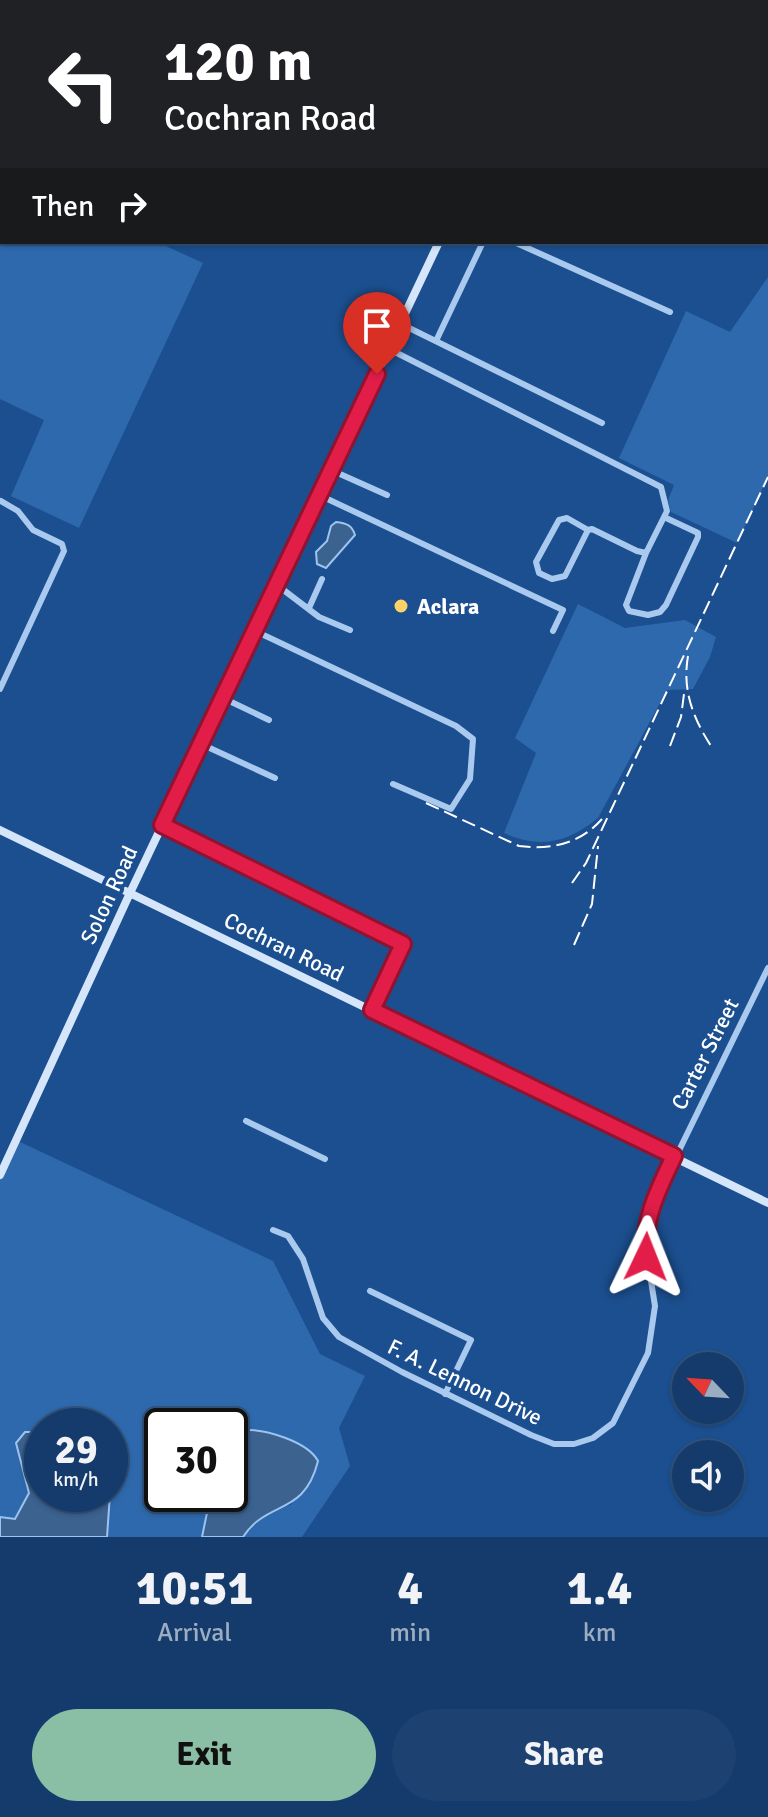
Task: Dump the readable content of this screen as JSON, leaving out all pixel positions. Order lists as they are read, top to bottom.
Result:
{
  "streets": {
    "street": [
      "Solon Road",
      "Cochran Road",
      "Carter Street",
      "F. A. Lennon Drive"
    ]
  },
  "crossings": [
    ["Solon Road", "Cochran Road"],
    ["Cochran Road", "Carter Street"],
    ["Cochran Road", "F. A. Lennon Drive"],
    ["Carter Street", "F. A. Lennon Drive"]
  ],
  "places": ["Aclara"],
  "north": "top left",
  "page": {
    "turn": ["120 m", "Cochran Road"],
    "then": "Then",
    "speed": "29 km/h",
    "limit": "30",
    "eta": [
      "10:51",
      "Arrival",
      "4",
      "min",
      "1.4",
      "km"
    ],
    "buttons": ["Exit", "Share"]
  }
}
